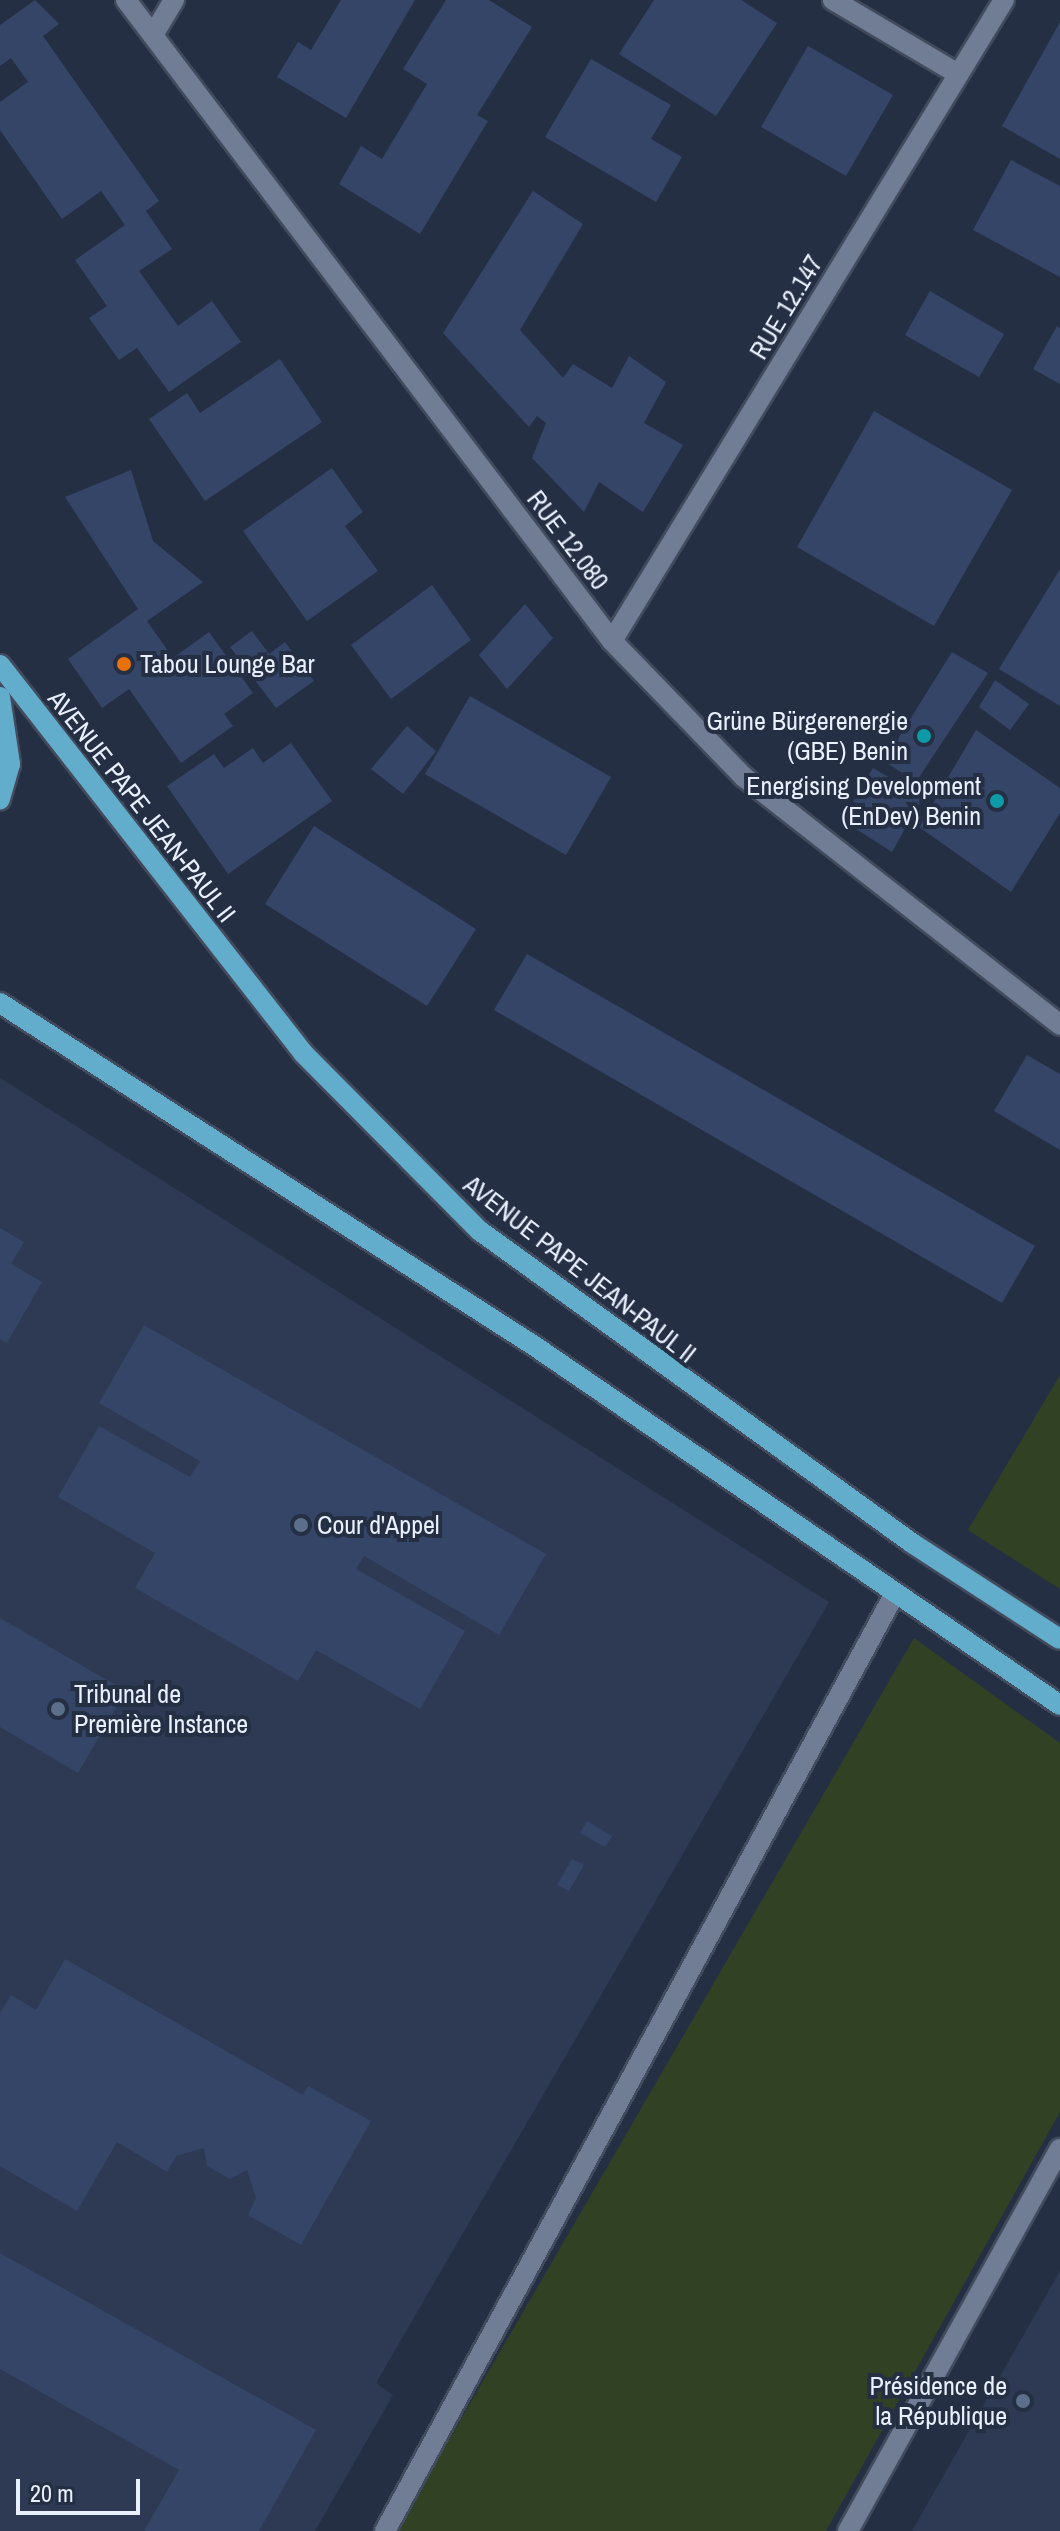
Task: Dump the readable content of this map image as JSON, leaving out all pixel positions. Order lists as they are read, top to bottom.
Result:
{
  "streets": {
    "main road": ["AVENUE PAPE JEAN-PAUL II"],
    "street": ["RUE 12.147", "RUE 12.080"]
  },
  "crossings": [
    ["RUE 12.147", "RUE 12.080"]
  ],
  "places": [
    "Tabou Lounge Bar",
    "Grüne Bürgerenergie (GBE) Benin",
    "Energising Development (EnDev) Benin",
    "Cour d'Appel",
    "Tribunal de Première Instance",
    "Présidence de la République"
  ],
  "scale_bar": "20 m"
}
